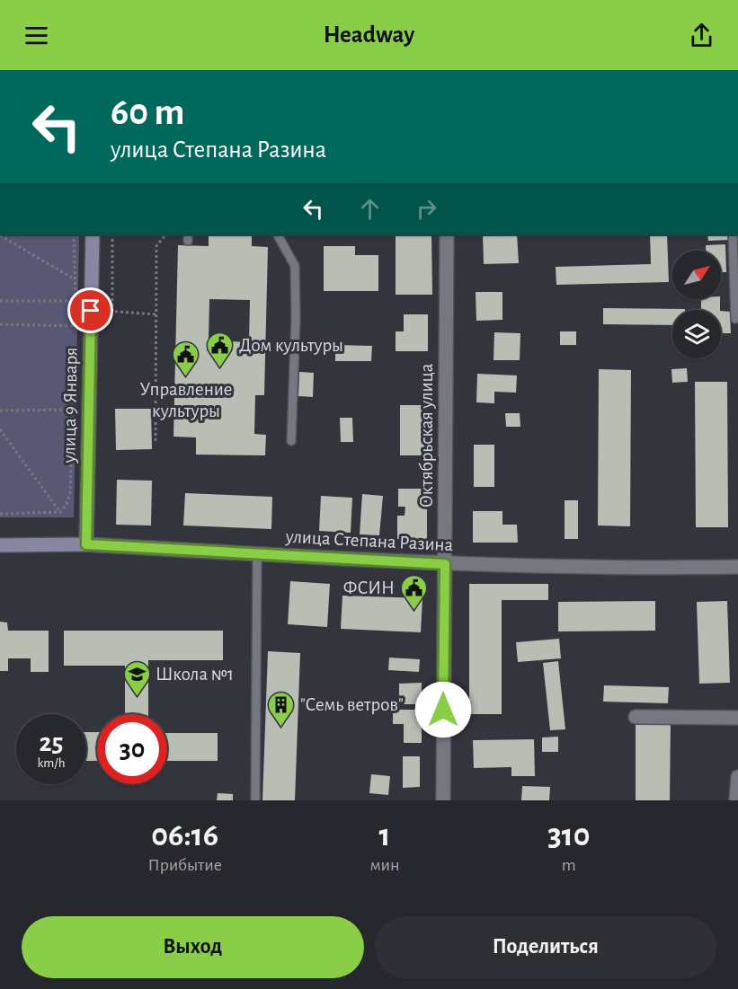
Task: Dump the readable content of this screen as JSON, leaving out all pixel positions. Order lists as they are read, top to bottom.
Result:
{
  "streets": {
    "main road": ["улица 9 Января", "улица Степана Разина"],
    "street": ["Октябрьская улица"]
  },
  "crossings": [
    ["улица 9 Января", "улица Степана Разина"],
    ["Октябрьская улица", "улица Степана Разина"]
  ],
  "places": {
    "public building": ["Дом культуры", "Управление культуры", "ФСИН"],
    "school or university": ["Школа №1"],
    "building": ["\"Семь ветров\""]
  },
  "north": "top right",
  "page": {
    "header": "Headway",
    "turn": ["60 m", "улица Степана Разина"],
    "speed": "25 km/h",
    "limit": "30",
    "eta": [
      "06:16",
      "Прибытие",
      "1",
      "мин",
      "310",
      "m"
    ],
    "buttons": ["Выход", "Поделиться"]
  }
}
